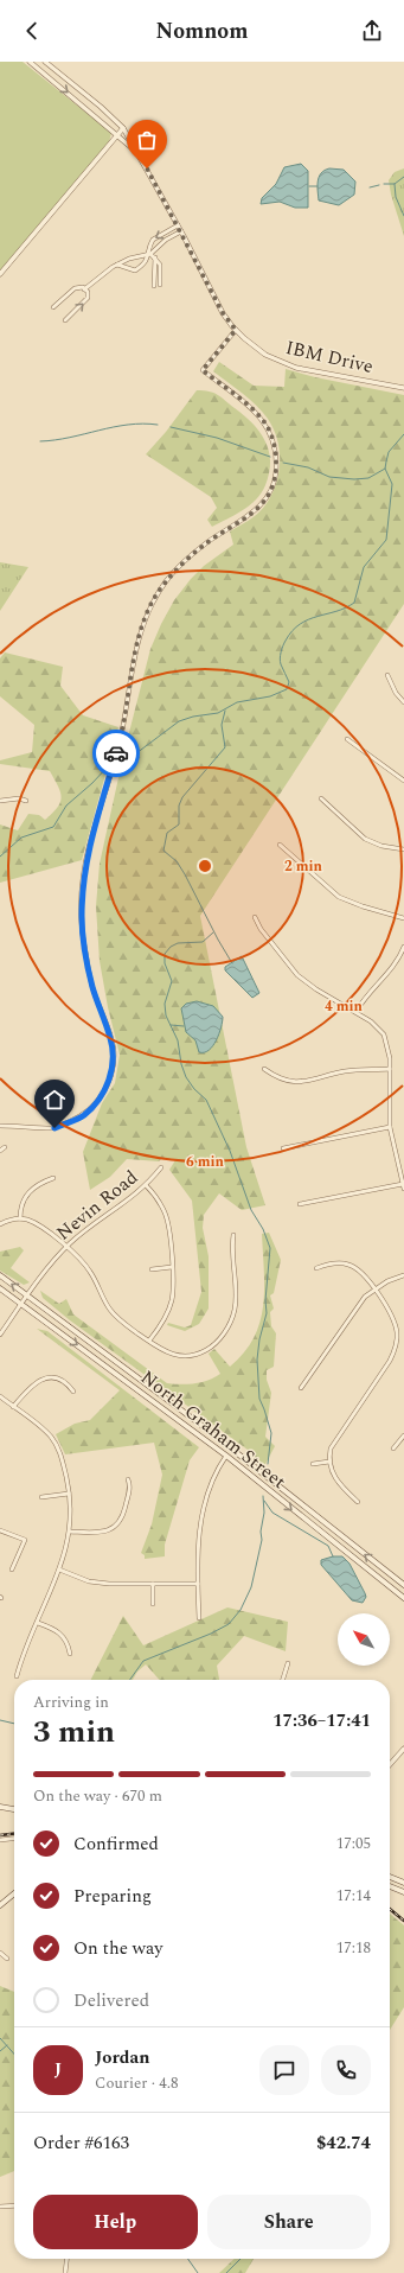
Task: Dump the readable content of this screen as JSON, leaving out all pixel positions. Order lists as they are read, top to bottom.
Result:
{
  "streets": {
    "main road": ["North Graham Street"],
    "street": ["IBM Drive", "Nevin Road"]
  },
  "crossings": [
    ["Nevin Road", "North Graham Street"]
  ],
  "north": "top left",
  "page": {
    "header": "Nomnom",
    "heading": ["3 min", "Arriving in", "17:36–17:41"],
    "panel": [
      "Jordan",
      "Courier · 4.8",
      "Order #6163",
      "$42.74"
    ],
    "bar": "On the way · 670 m",
    "list": [
      ["Confirmed", "17:05"],
      ["Preparing", "17:14"],
      ["On the way", "17:18"],
      "Delivered"
    ],
    "round": "J",
    "buttons": ["Help", "Share"]
  },
  "rings": ["2 min", "4 min", "6 min"]
}
